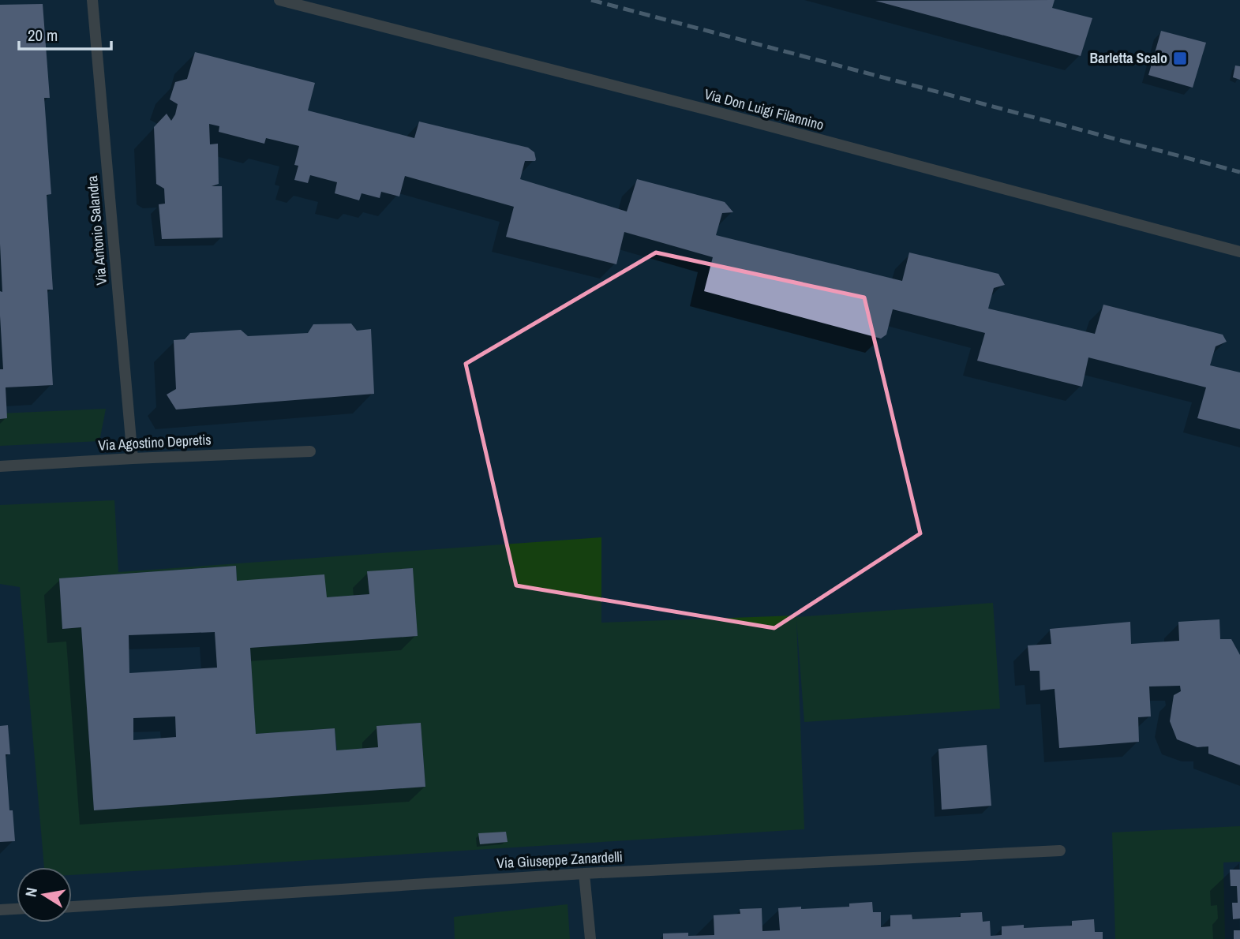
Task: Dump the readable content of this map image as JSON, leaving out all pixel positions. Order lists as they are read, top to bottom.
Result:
{
  "streets": {
    "street": [
      "Via Don Luigi Filannino",
      "Via Antonio Salandra",
      "Via Agostino Depretis",
      "Via Giuseppe Zanardelli"
    ]
  },
  "crossings": [
    ["Via Antonio Salandra", "Via Agostino Depretis"]
  ],
  "places": {
    "transit": ["Barletta Scalo"]
  },
  "scale_bar": "20 m",
  "north": "left"
}
